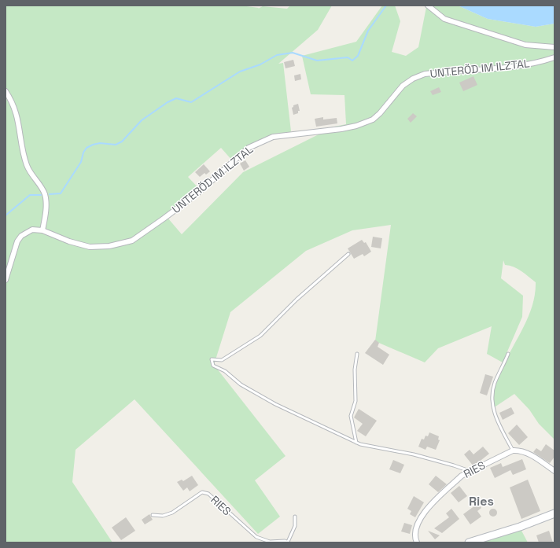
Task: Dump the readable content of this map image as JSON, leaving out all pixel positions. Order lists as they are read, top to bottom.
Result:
{
  "streets": {
    "street": ["UNTERÖD IM ILZTAL", "RIES"]
  },
  "districts": ["Ries"]
}
